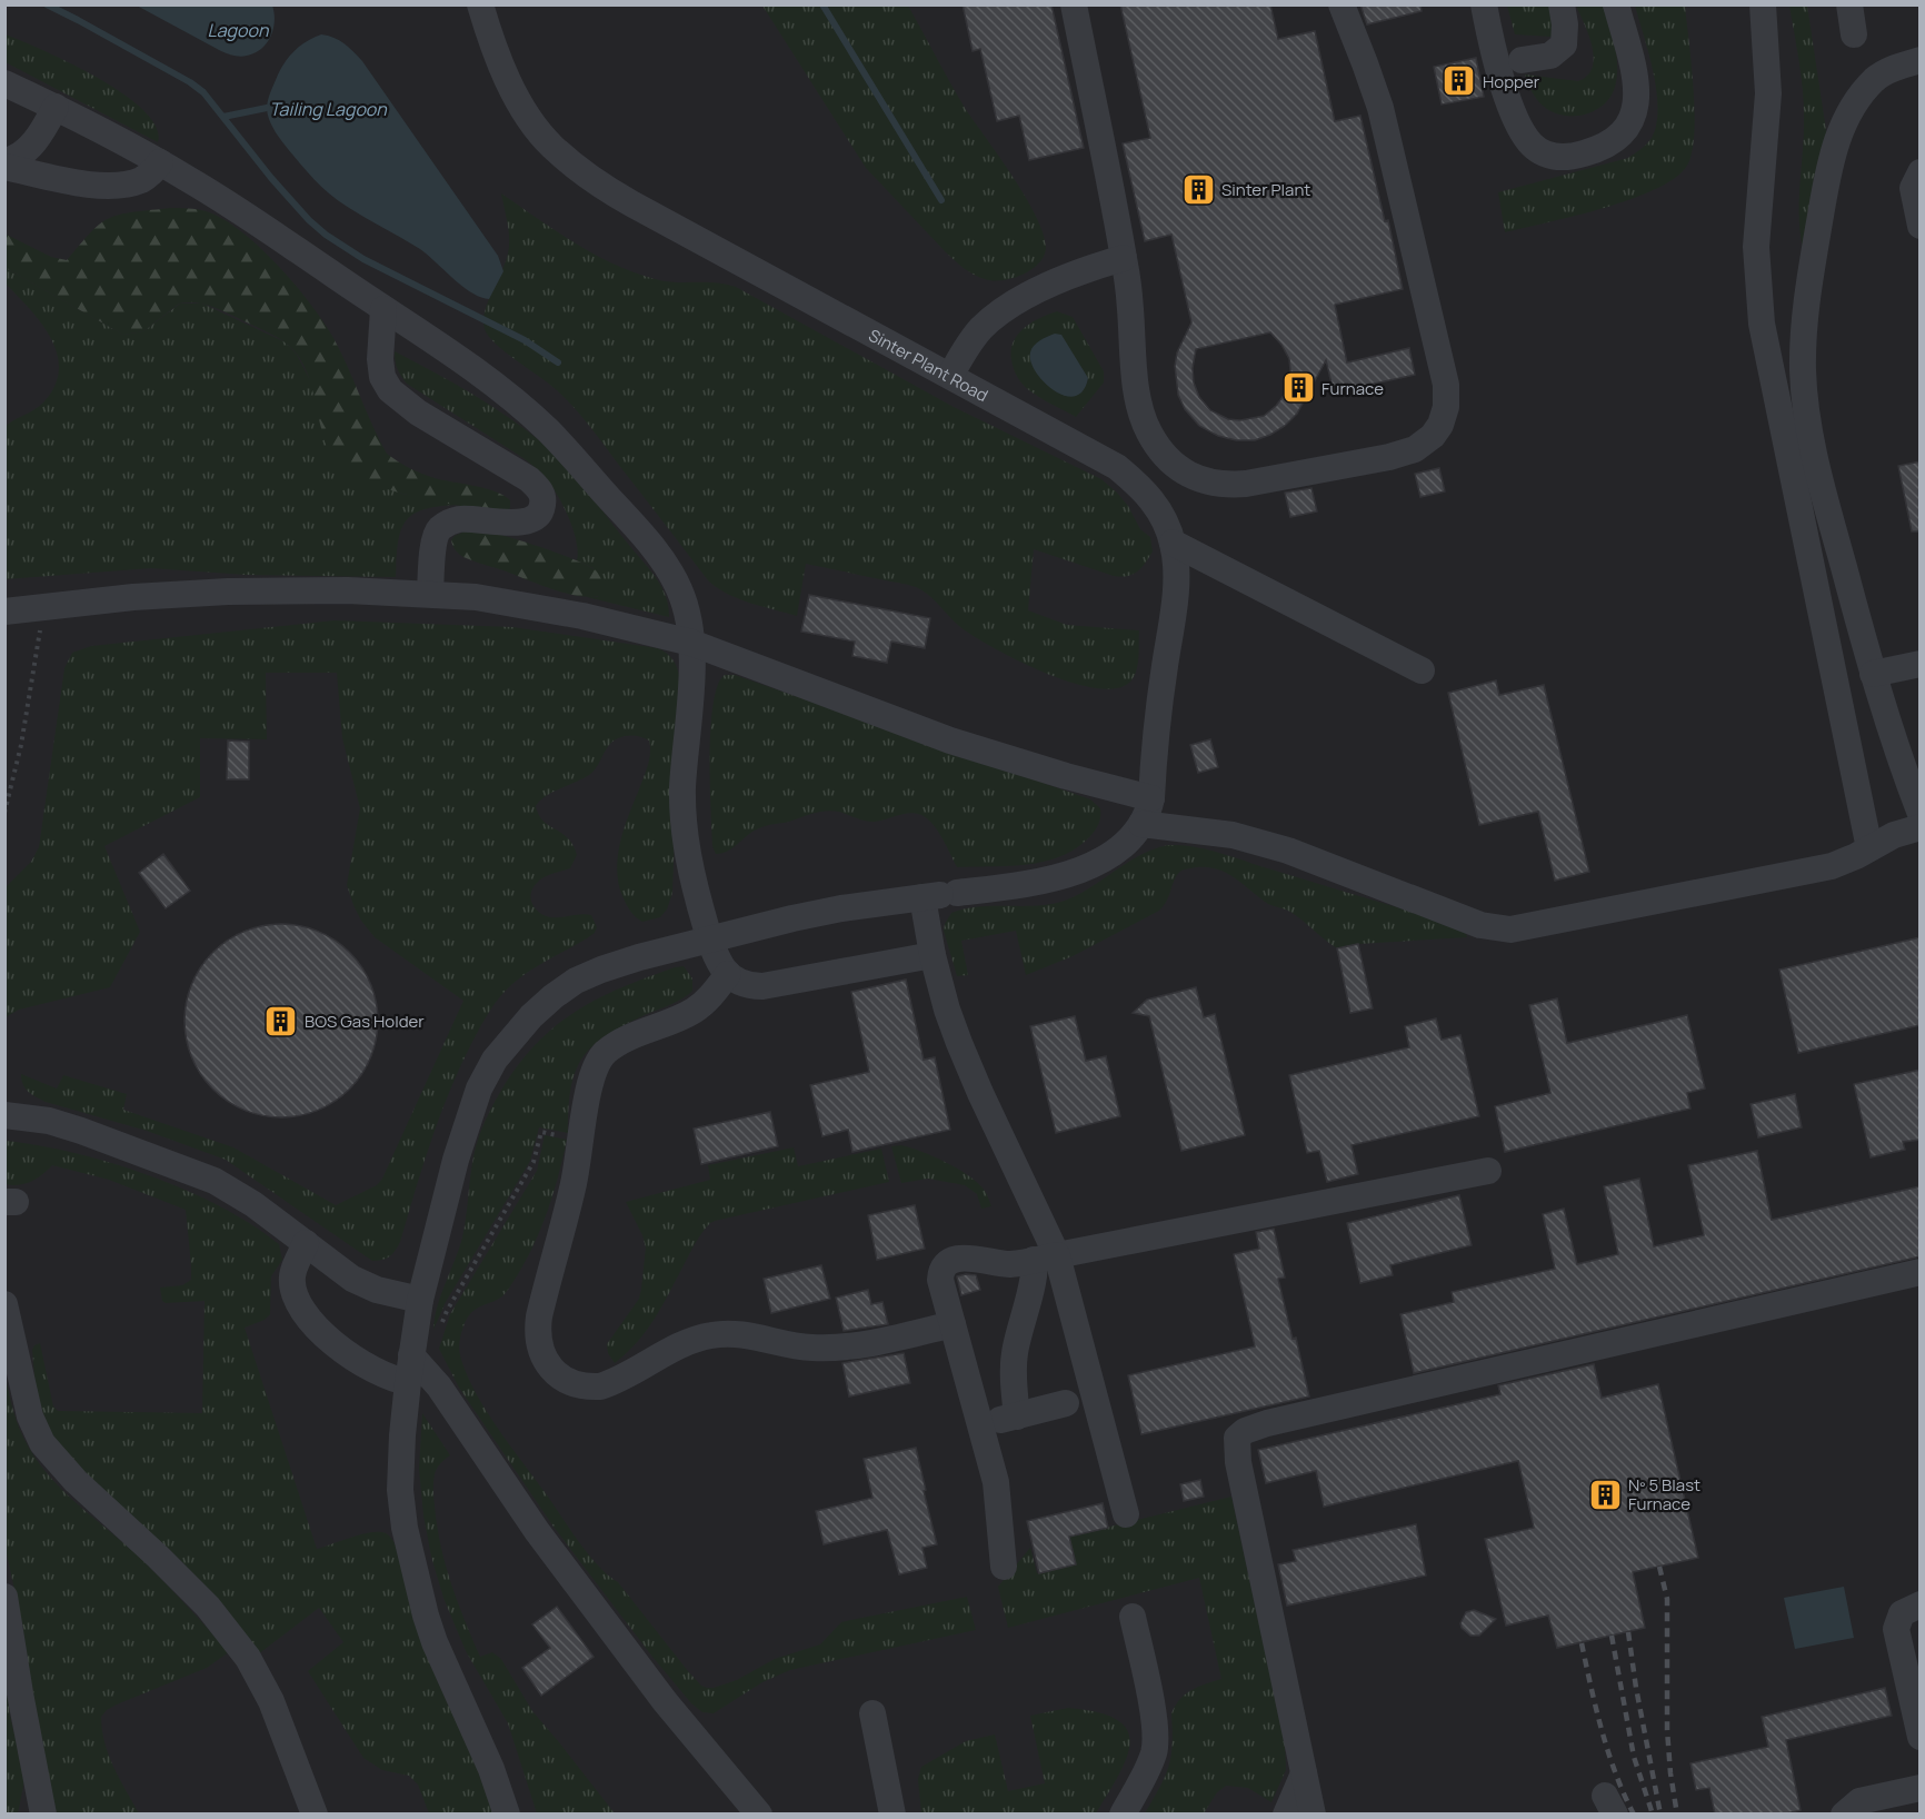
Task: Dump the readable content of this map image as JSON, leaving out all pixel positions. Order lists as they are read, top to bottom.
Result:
{
  "streets": {
    "lane": ["Sinter Plant Road"]
  },
  "water": ["Lagoon", "Tailing Lagoon"],
  "places": {
    "building": [
      "Hopper",
      "Sinter Plant",
      "Furnace",
      "BOS Gas Holder",
      "Nº 5 Blast Furnace"
    ]
  }
}
